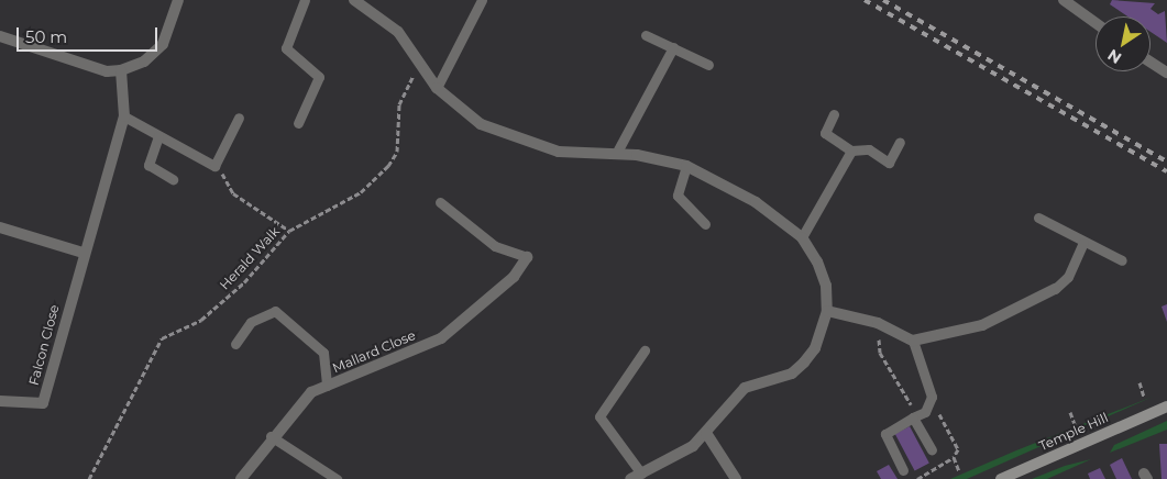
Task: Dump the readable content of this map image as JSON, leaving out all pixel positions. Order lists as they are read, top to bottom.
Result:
{
  "streets": {
    "street": ["Falcon Close", "Mallard Close", "Temple Hill"],
    "path": ["Herald Walk"]
  },
  "scale_bar": "50 m",
  "north": "bottom left"
}
